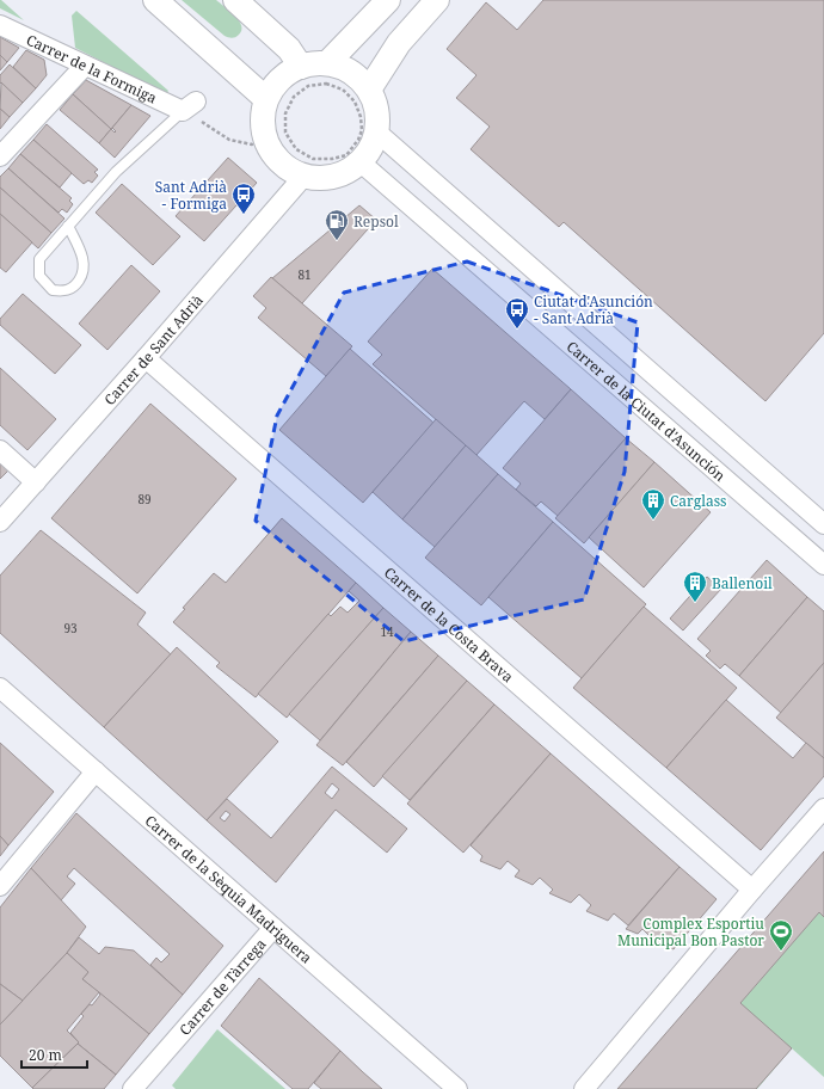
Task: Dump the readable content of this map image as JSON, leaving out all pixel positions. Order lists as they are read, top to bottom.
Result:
{
  "streets": {
    "street": [
      "Carrer de la Formiga",
      "Carrer de Sant Adrià",
      "Carrer de la Ciutat d'Asunción",
      "Carrer de la Costa Brava",
      "Carrer de la Sèquia Madriguera",
      "Carrer de Tàrrega"
    ]
  },
  "crossings": [
    ["Carrer de Sant Adrià", "Carrer de la Costa Brava"],
    ["Carrer de la Sèquia Madriguera", "Carrer de Tàrrega"]
  ],
  "places": {
    "bus stop": ["Sant Adrià - Formiga", "Ciutat d'Asunción - Sant Adrià"],
    "fuel station": ["Repsol"],
    "building": ["Carglass", "Ballenoil"],
    "sports": ["Complex Esportiu Municipal Bon Pastor"]
  },
  "house_numbers": [
    "81",
    "89",
    "93",
    "14"
  ],
  "scale_bar": "20 m"
}
